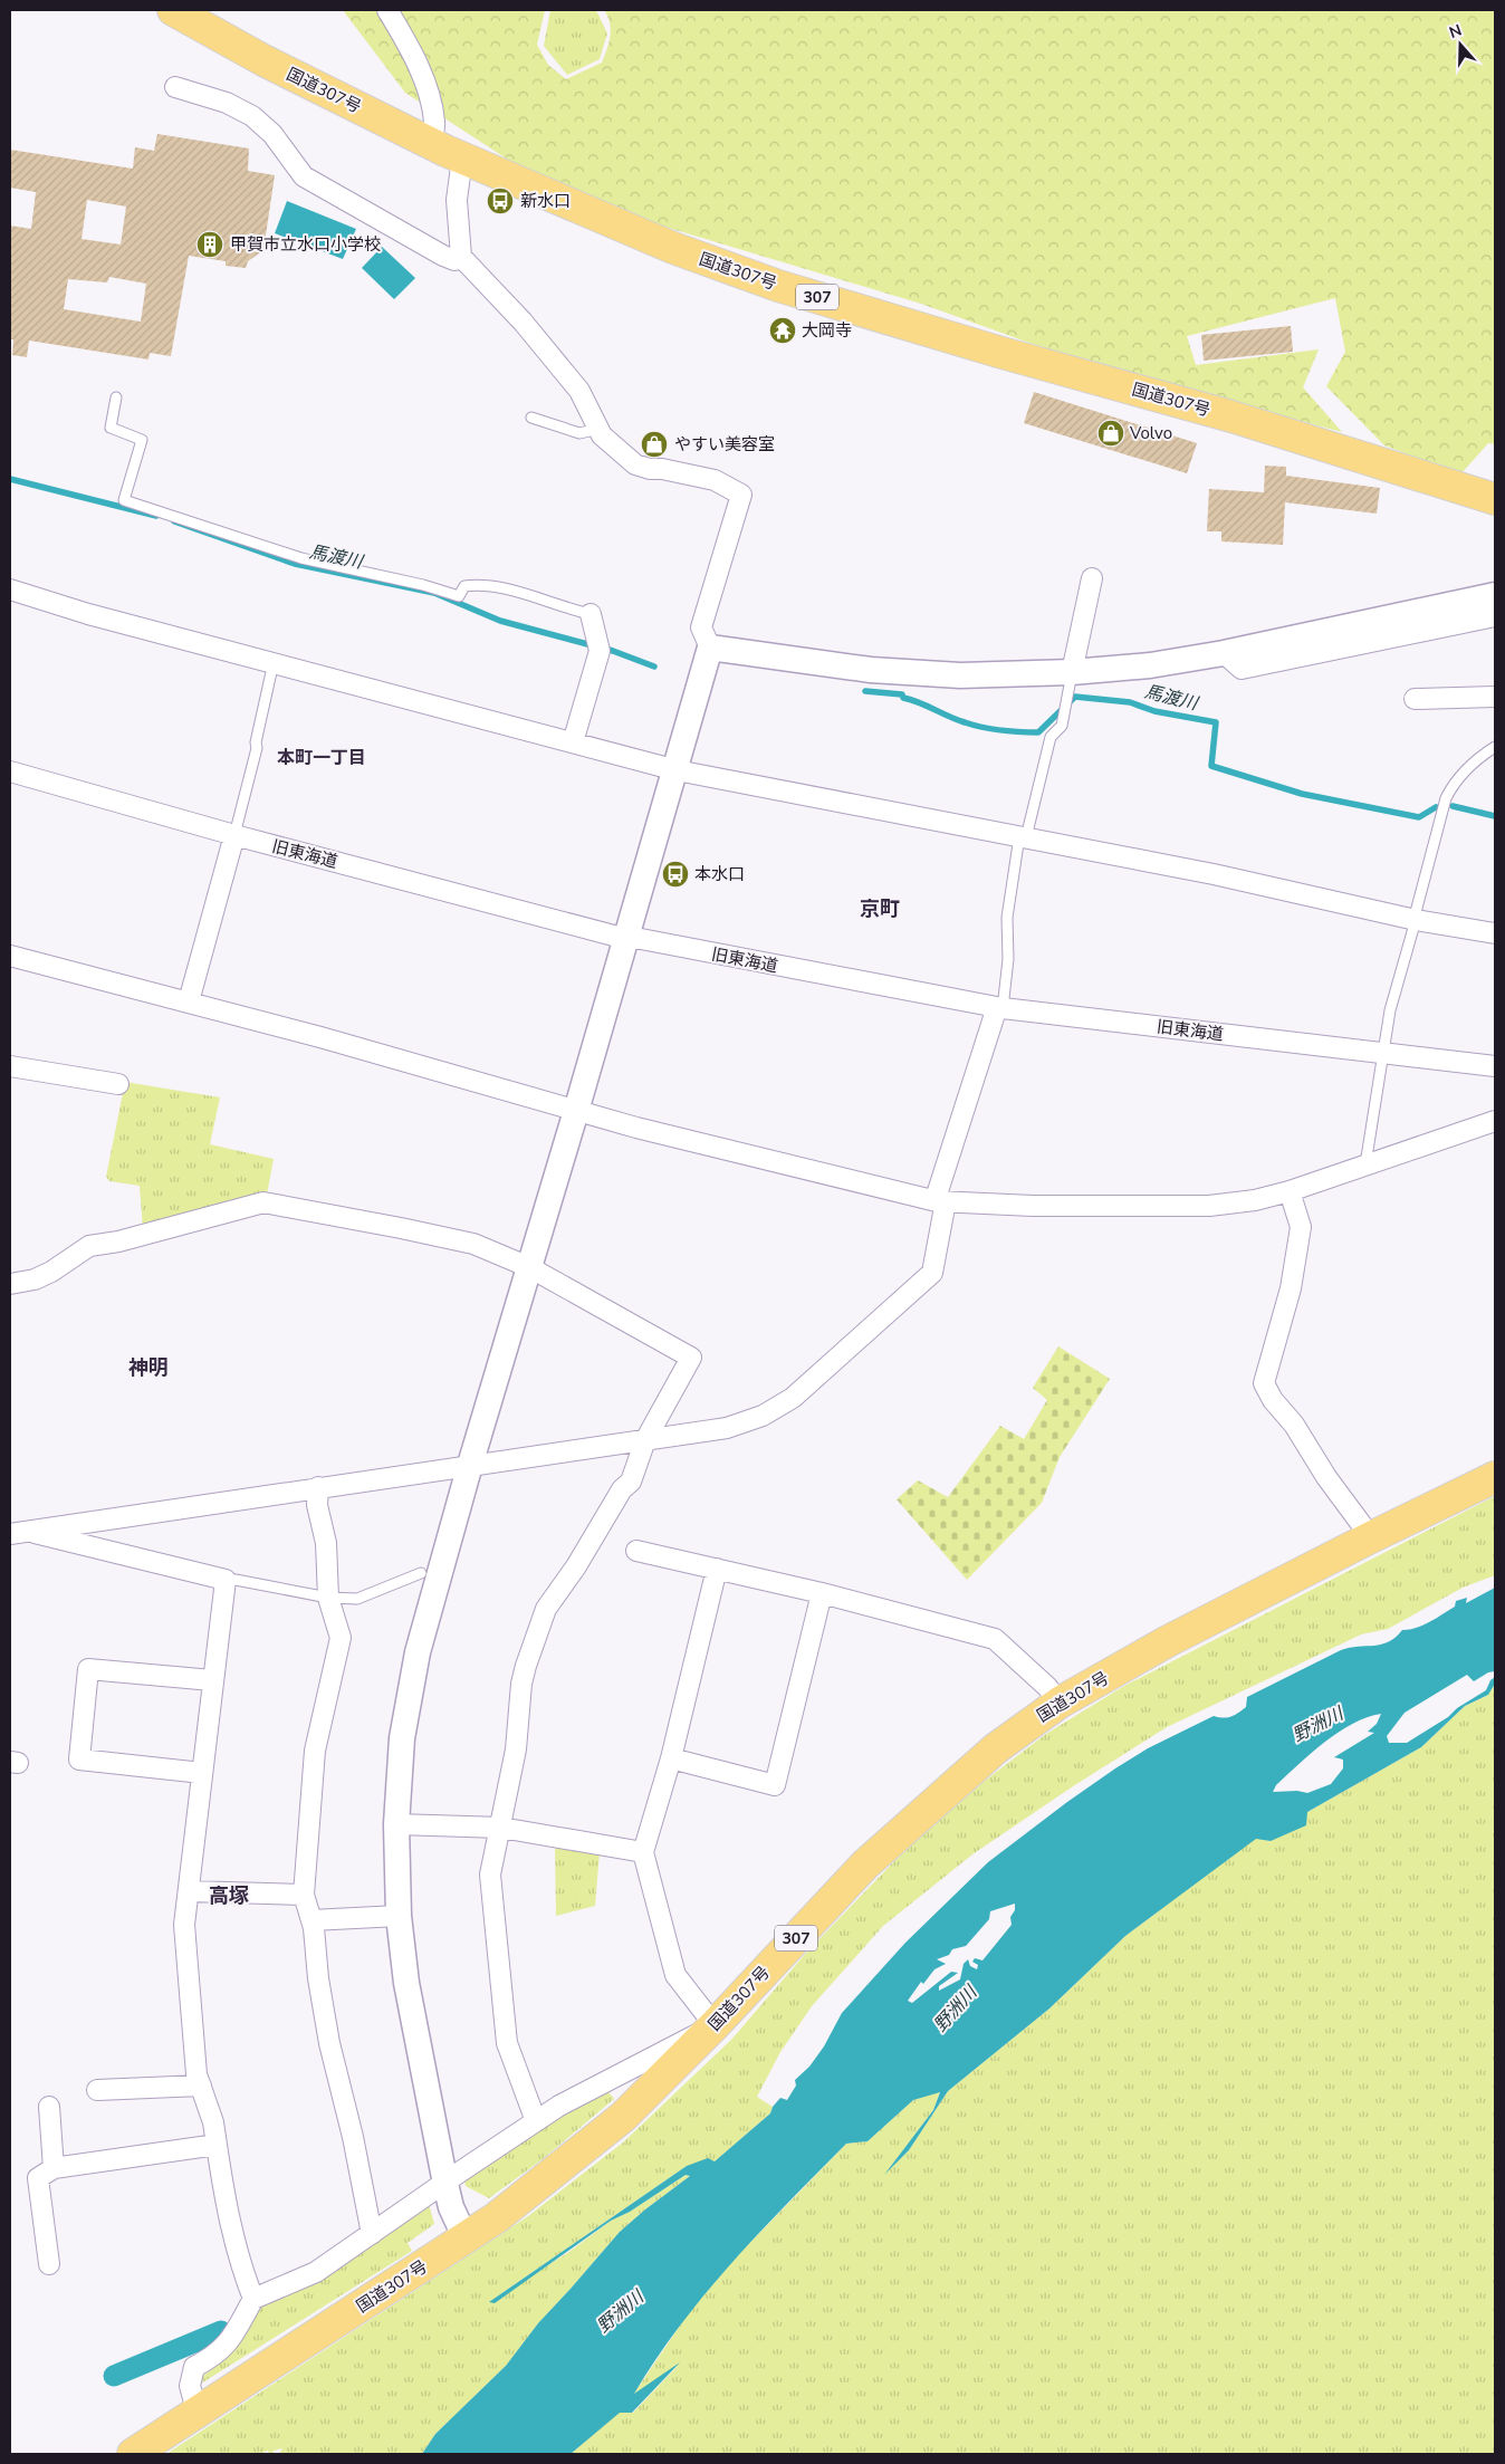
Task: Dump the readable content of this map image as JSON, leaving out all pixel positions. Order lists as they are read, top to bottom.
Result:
{
  "streets": {
    "highway": ["国道307号", "307"],
    "street": ["旧東海道"]
  },
  "districts": [
    "本町一丁目",
    "京町",
    "神明",
    "高塚"
  ],
  "water": ["馬渡川", "野洲川"],
  "places": {
    "bus stop": ["新水口", "本水口"],
    "building": ["甲賀市立水口小学校"],
    "temple": ["大岡寺"],
    "shop": ["Volvo", "やすい美容室"]
  },
  "north": "top"
}
